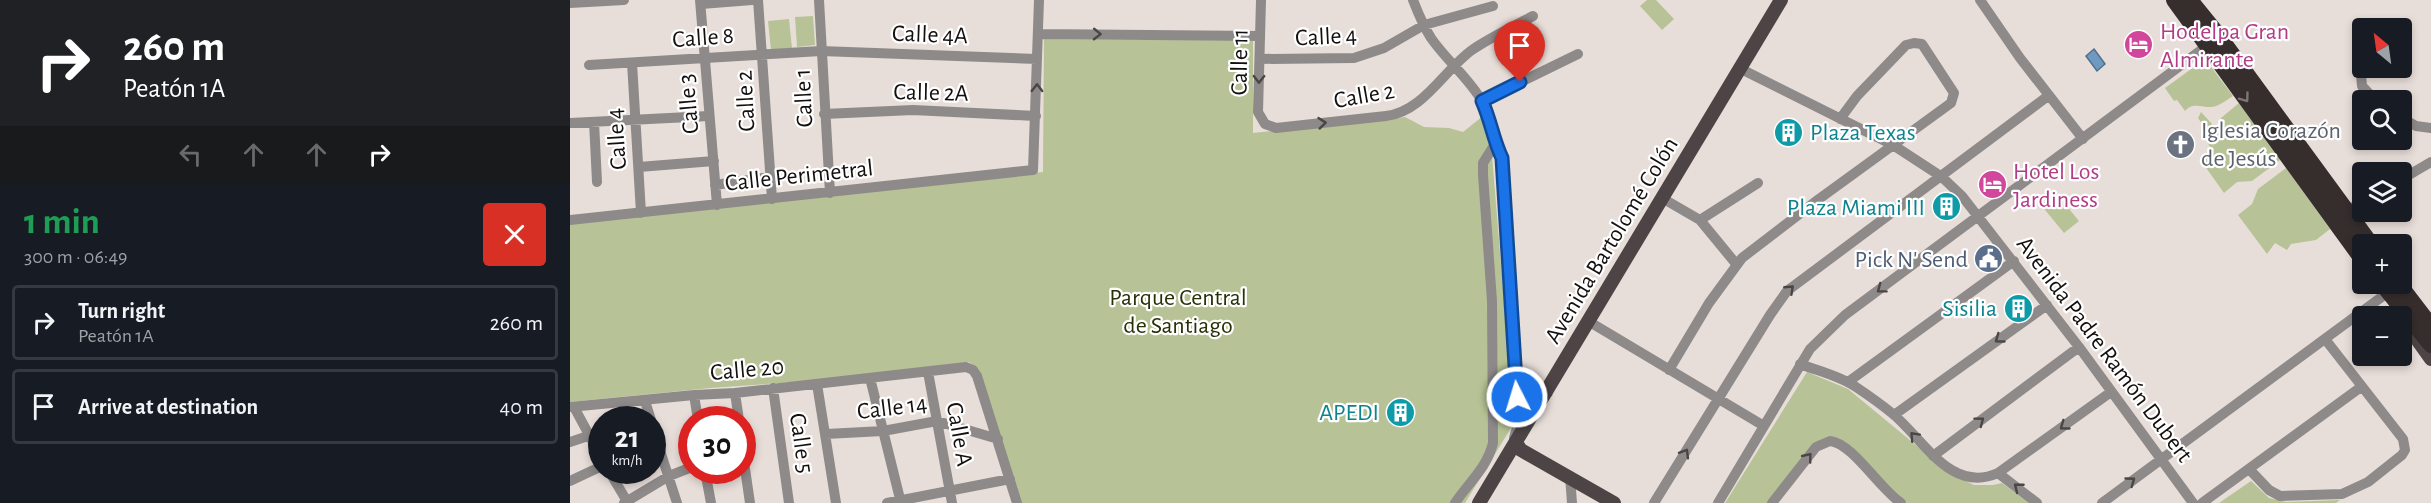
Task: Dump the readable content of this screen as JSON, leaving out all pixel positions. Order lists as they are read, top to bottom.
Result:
{
  "streets": {
    "main road": ["Avenida Bartolomé Colón"],
    "street": [
      "Calle 4A",
      "Calle 4",
      "Calle 8",
      "Calle 11",
      "Calle 2A",
      "Calle 2",
      "Calle 1",
      "Calle 3",
      "Calle Perimetral",
      "Avenida Padre Ramón Dubert",
      "Calle 20",
      "Calle 14",
      "Calle A",
      "Calle 5"
    ]
  },
  "crossings": [
    ["Calle 4A", "Calle 8"],
    ["Calle 4A", "Calle 1"],
    ["Calle 4", "Calle 8"],
    ["Calle 4", "Calle 11"],
    ["Calle 4", "Calle Perimetral"],
    ["Calle 8", "Calle 2"],
    ["Calle 8", "Calle 1"],
    ["Calle 8", "Calle 3"],
    ["Calle 11", "Calle 2"],
    ["Calle 2A", "Calle 1"],
    ["Calle 2A", "Calle Perimetral"],
    ["Calle 2", "Calle Perimetral"],
    ["Calle 1", "Calle Perimetral"],
    ["Calle 3", "Calle Perimetral"],
    ["Avenida Bartolomé Colón", "Avenida Padre Ramón Dubert"],
    ["Calle 20", "Calle 14"],
    ["Calle 20", "Calle A"],
    ["Calle 20", "Calle 5"],
    ["Calle 14", "Calle A"]
  ],
  "one_way": ["Calle 11", "Calle 2"],
  "parks": ["Parque Central de Santiago"],
  "places": {
    "hotel": ["Hodelpa Gran Almirante", "Hotel Los Jardiness"],
    "building": [
      "Plaza Texas",
      "Plaza Miami III",
      "Sisilia",
      "APEDI"
    ],
    "church": ["Iglesia Corazón de Jesús"],
    "public building": ["Pick N' Send"]
  },
  "north": "top left",
  "page": {
    "turn": ["260 m", "Peatón 1A"],
    "map_buttons": ["+", "−"],
    "heading": ["1 min", "300 m · 06:49"],
    "list": [
      {
        "name": "Turn right",
        "note": "Peatón 1A",
        "value": "260 m"
      },
      {
        "name": "Arrive at destination",
        "value": "40 m"
      }
    ],
    "speed": "21 km/h",
    "limit": "30"
  }
}
